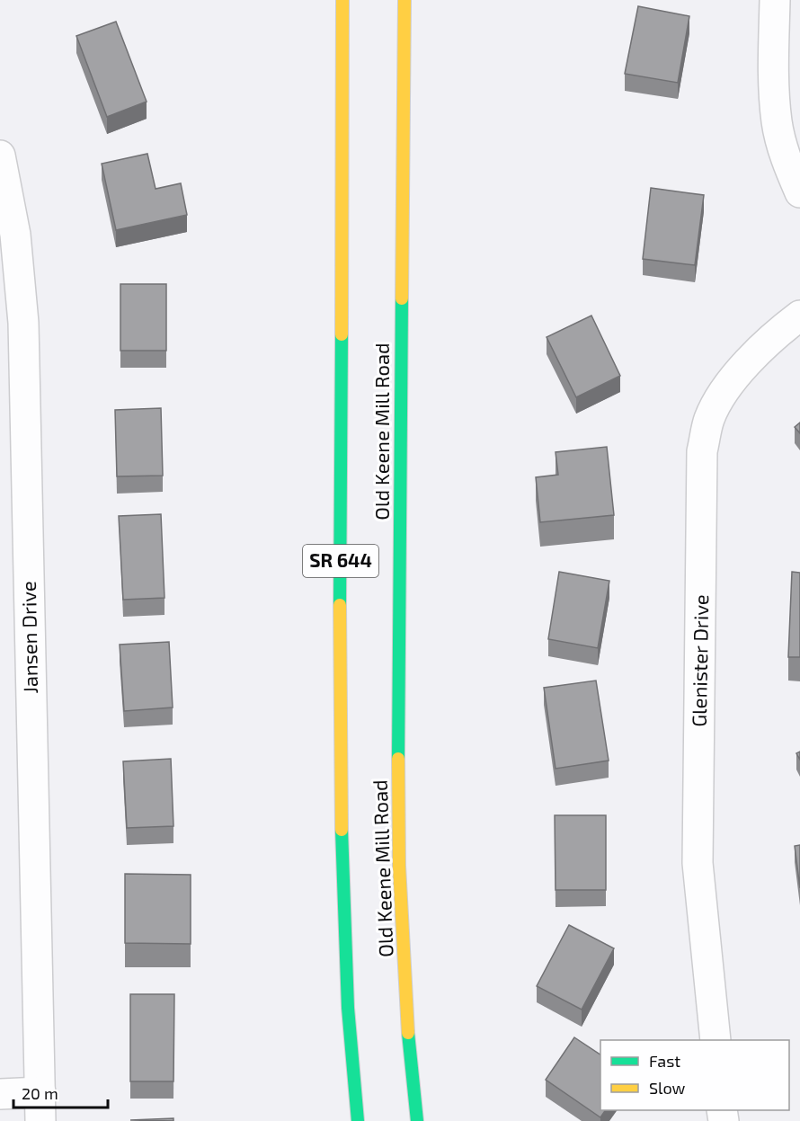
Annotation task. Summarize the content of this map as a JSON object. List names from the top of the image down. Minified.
{"streets":{"main road":["Old Keene Mill Road","SR 644"],"street":["Jansen Drive","Glenister Drive"]},"legend":["Fast","Slow"],"scale_bar":"20 m"}
